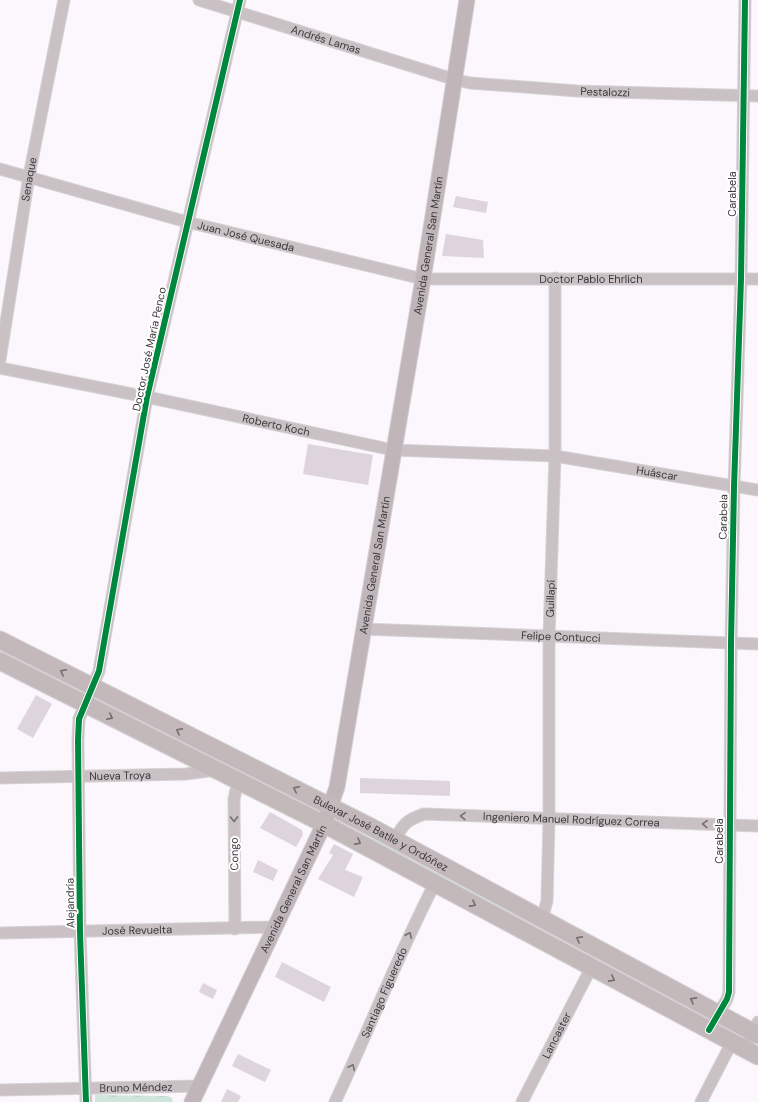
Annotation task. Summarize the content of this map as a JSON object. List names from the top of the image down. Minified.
{"streets":{"main road":["Avenida General San Martín","Bulevar José Batlle y Ordóñez"],"street":["Andrés Lamas","Pestalozzi","Senaque","Carabela","Juan José Quesada","Doctor Pablo Ehrlich","Doctor José María Penco","Roberto Koch","Huáscar","Guillapí","Felipe Contucci","Nueva Troya","Ingeniero Manuel Rodríguez Correa","Congo","Alejandría","José Revuelta","Santiago Figueredo","Lancaster","Bruno Méndez"]},"crossings":[["Andrés Lamas","Pestalozzi"],["Andrés Lamas","Avenida General San Martín"],["Andrés Lamas","Doctor José María Penco"],["Pestalozzi","Carabela"],["Pestalozzi","Avenida General San Martín"],["Senaque","Juan José Quesada"],["Carabela","Doctor Pablo Ehrlich"],["Carabela","Huáscar"],["Carabela","Felipe Contucci"],["Carabela","Ingeniero Manuel Rodríguez Correa"],["Carabela","Bulevar José Batlle y Ordóñez"],["Juan José Quesada","Avenida General San Martín"],["Juan José Quesada","Doctor Pablo Ehrlich"],["Juan José Quesada","Doctor José María Penco"],["Avenida General San Martín","Doctor Pablo Ehrlich"],["Avenida General San Martín","Roberto Koch"],["Avenida General San Martín","Felipe Contucci"],["Avenida General San Martín","Bulevar José Batlle y Ordóñez"],["Avenida General San Martín","José Revuelta"],["Avenida General San Martín","Bruno Méndez"],["Doctor Pablo Ehrlich","Guillapí"],["Doctor José María Penco","Roberto Koch"],["Doctor José María Penco","Bulevar José Batlle y Ordóñez"],["Doctor José María Penco","Alejandría"],["Roberto Koch","Huáscar"],["Roberto Koch","Guillapí"],["Huáscar","Guillapí"],["Guillapí","Felipe Contucci"],["Guillapí","Ingeniero Manuel Rodríguez Correa"],["Guillapí","Bulevar José Batlle y Ordóñez"],["Nueva Troya","Bulevar José Batlle y Ordóñez"],["Nueva Troya","Alejandría"],["Ingeniero Manuel Rodríguez Correa","Bulevar José Batlle y Ordóñez"],["Bulevar José Batlle y Ordóñez","Congo"],["Bulevar José Batlle y Ordóñez","Alejandría"],["Bulevar José Batlle y Ordóñez","Santiago Figueredo"],["Bulevar José Batlle y Ordóñez","Lancaster"],["Congo","José Revuelta"],["Alejandría","José Revuelta"],["Alejandría","Bruno Méndez"]],"one_way":["Ingeniero Manuel Rodríguez Correa","Congo","Santiago Figueredo"]}
